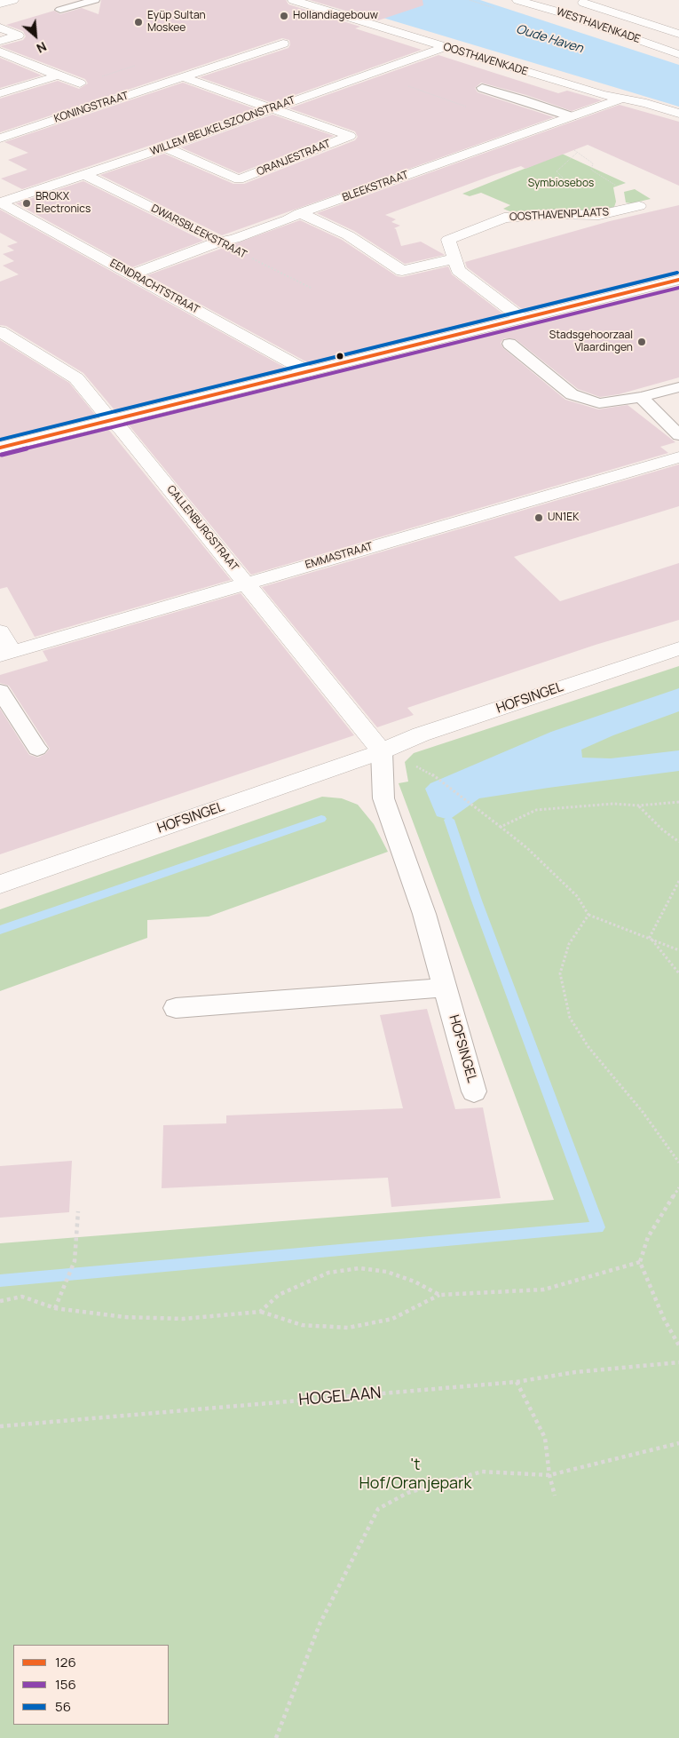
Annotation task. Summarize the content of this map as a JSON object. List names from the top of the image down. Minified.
{"streets":{"street":["WESTHAVENKADE","OOSTHAVENKADE","KONINGSTRAAT","WILLEM BEUKELSZOONSTRAAT","ORANJESTRAAT","BLEEKSTRAAT","OOSTHAVENPLAATS","DWARSBLEEKSTRAAT","EENDRACHTSTRAAT","CALLENBURGSTRAAT","EMMASTRAAT","HOFSINGEL"],"path":["HOGELAAN"]},"crossings":[["OOSTHAVENKADE","WILLEM BEUKELSZOONSTRAAT"],["OOSTHAVENKADE","BLEEKSTRAAT"],["WILLEM BEUKELSZOONSTRAAT","ORANJESTRAAT"],["WILLEM BEUKELSZOONSTRAAT","DWARSBLEEKSTRAAT"],["WILLEM BEUKELSZOONSTRAAT","EENDRACHTSTRAAT"],["BLEEKSTRAAT","DWARSBLEEKSTRAAT"],["BLEEKSTRAAT","EENDRACHTSTRAAT"],["CALLENBURGSTRAAT","EMMASTRAAT"],["CALLENBURGSTRAAT","HOFSINGEL"]],"water":["Oude Haven"],"parks":["Symbiosebos","'t Hof/Oranjepark"],"places":["Hollandiagebouw","Eyüp Sultan Moskee","BROKX Electronics","Stadsgehoorzaal Vlaardingen","UN1EK"],"lines":["transit line 56","transit line 126","transit line 156"],"legend":["126","156","56"],"north":"bottom right"}
